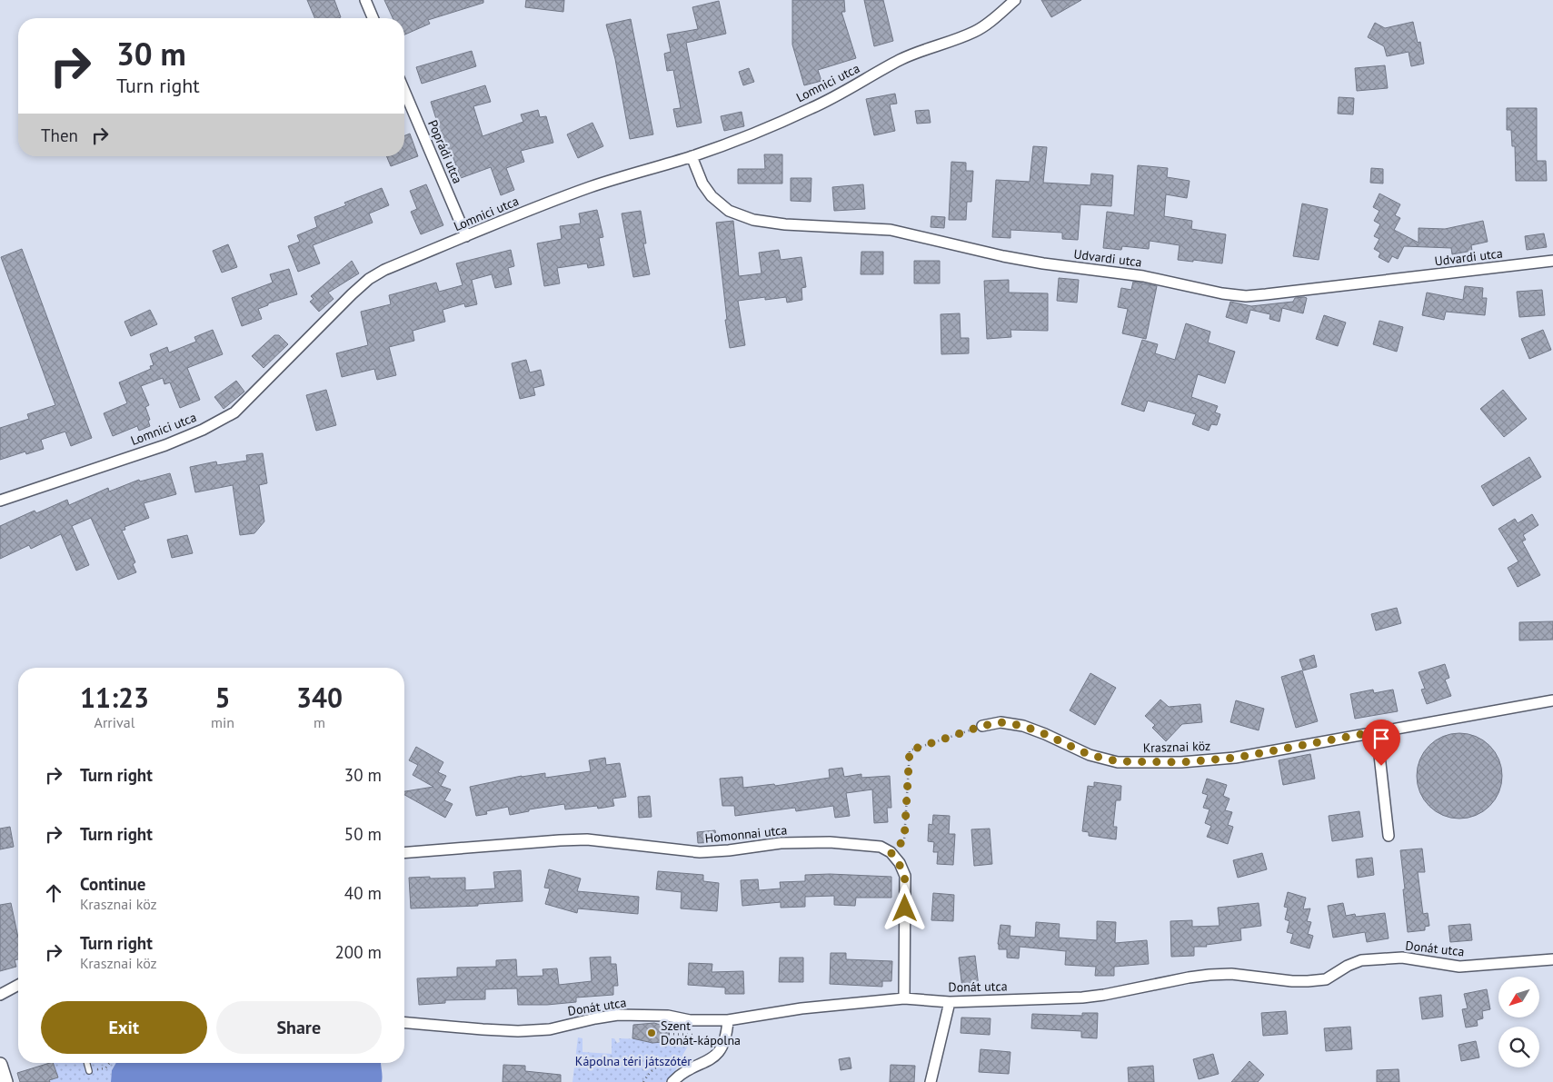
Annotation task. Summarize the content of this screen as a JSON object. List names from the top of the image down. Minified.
{"streets":{"street":["Lomnici utca","Poprádi utca","Udvardi utca","Krasznai köz","Homonnai utca","Donát utca"]},"crossings":[["Lomnici utca","Poprádi utca"],["Lomnici utca","Udvardi utca"]],"parks":["Kápolna téri játszótér"],"places":["Szent Donát-kápolna"],"north":"bottom left","page":{"turn":["30 m","Turn right"],"then":"Then","eta":["11:23","Arrival","5","min","340","m"],"list":[{"name":"Turn right","value":"30 m"},{"name":"Turn right","value":"50 m"},{"name":"Continue","note":"Krasznai köz","value":"40 m"},{"name":"Turn right","note":"Krasznai köz","value":"200 m"}],"buttons":["Exit","Share"]}}
